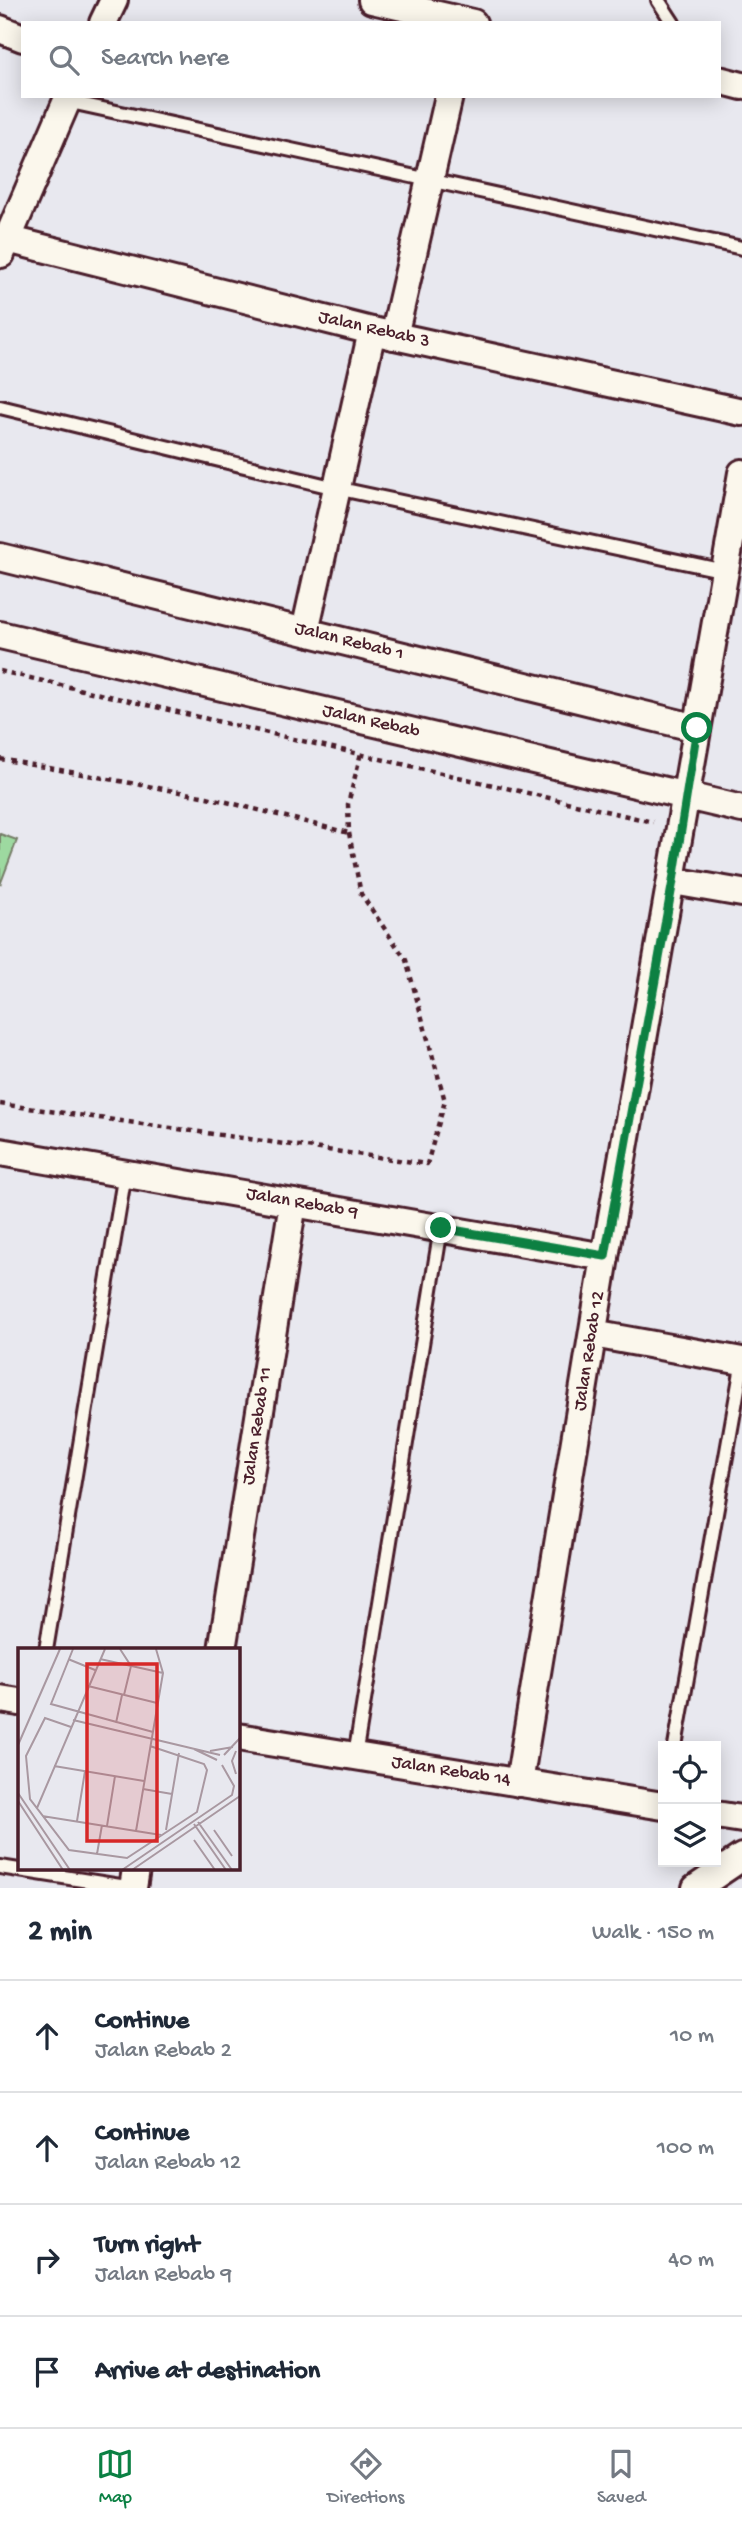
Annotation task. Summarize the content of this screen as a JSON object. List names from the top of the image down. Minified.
{"streets":{"street":["Jalan Rebab 3","Jalan Rebab 1","Jalan Rebab","Jalan Rebab 9","Jalan Rebab 12","Jalan Rebab 11","Jalan Rebab 14"]},"crossings":[["Jalan Rebab 1","Jalan Rebab 12"],["Jalan Rebab","Jalan Rebab 12"],["Jalan Rebab 9","Jalan Rebab 12"],["Jalan Rebab 9","Jalan Rebab 11"],["Jalan Rebab 12","Jalan Rebab 14"]],"page":{"search":"Search here","heading":["2 min","Walk · 150 m"],"list":[["Continue","Jalan Rebab 2","10 m"],["Continue","Jalan Rebab 12","100 m"],["Turn right","Jalan Rebab 9","40 m"],"Arrive at destination"],"nav":["Map","Directions","Saved"]}}
